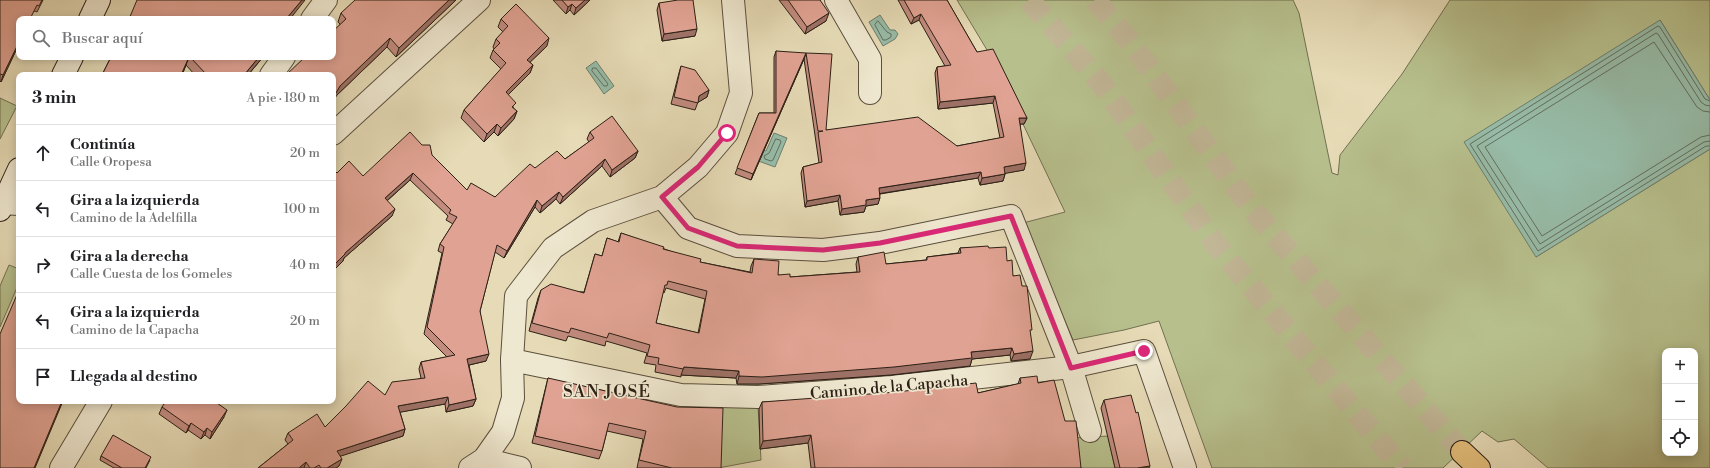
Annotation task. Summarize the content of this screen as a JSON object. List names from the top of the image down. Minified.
{"streets":{"street":["Camino de la Capacha"]},"districts":["SAN JOSÉ"],"page":{"search":"Buscar aquí","heading":["3 min","A pie · 180 m"],"list":[["Continúa","Calle Oropesa","20 m"],["Gira a la izquierda","Camino de la Adelfilla","100 m"],["Gira a la derecha","Calle Cuesta de los Gomeles","40 m"],["Gira a la izquierda","Camino de la Capacha","20 m"],"Llegada al destino"],"map_buttons":["+","−"]}}
